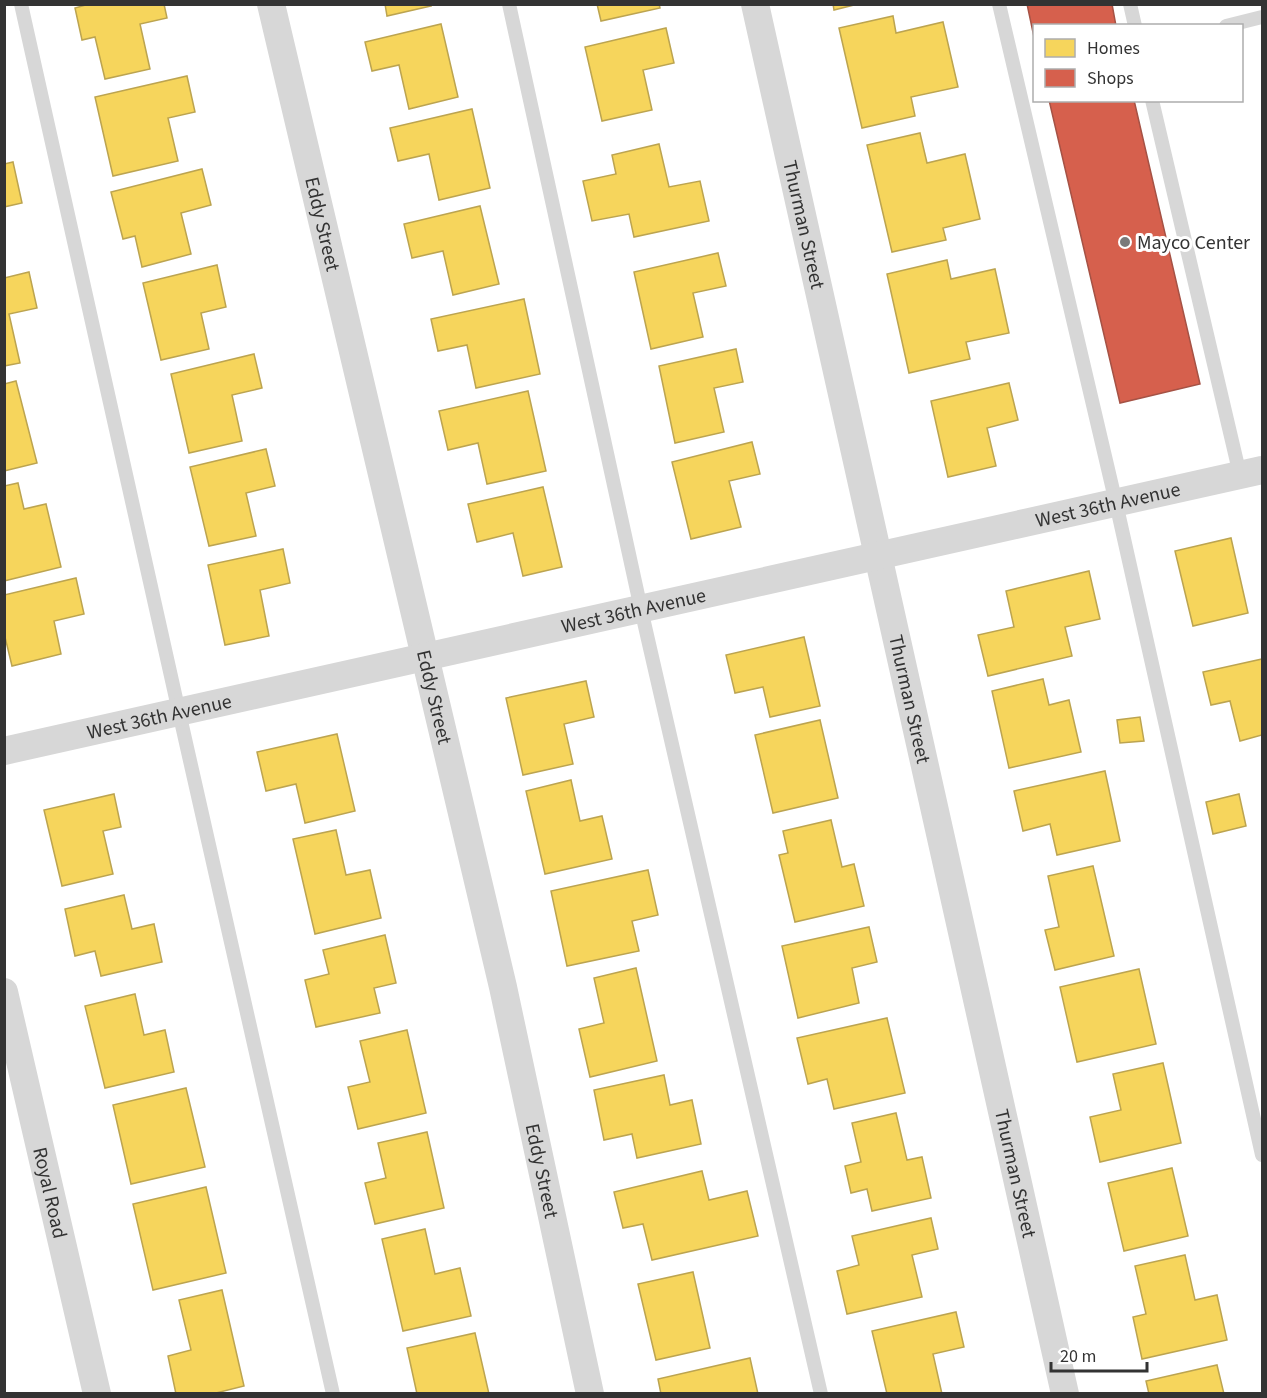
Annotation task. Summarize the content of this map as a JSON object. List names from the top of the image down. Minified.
{"streets":{"street":["Eddy Street","Thurman Street","West 36th Avenue","Royal Road"]},"crossings":[["Eddy Street","West 36th Avenue"],["Thurman Street","West 36th Avenue"]],"places":["Mayco Center"],"legend":["Homes","Shops"],"scale_bar":"20 m"}
